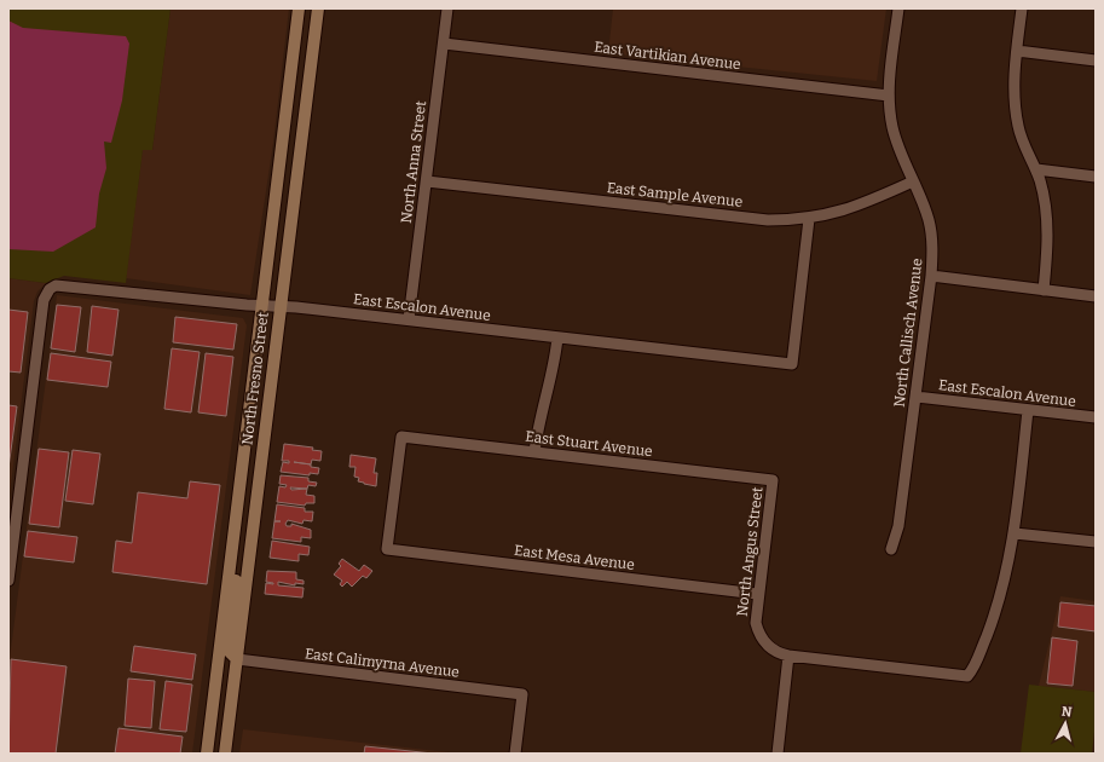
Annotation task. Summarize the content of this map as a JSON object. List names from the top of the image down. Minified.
{"streets":{"main road":["North Fresno Street"],"street":["East Vartikian Avenue","North Anna Street","East Sample Avenue","East Escalon Avenue","North Callisch Avenue","East Stuart Avenue","North Angus Street","East Mesa Avenue","East Calimyrna Avenue"]},"crossings":[["East Vartikian Avenue","North Anna Street"],["East Vartikian Avenue","North Callisch Avenue"],["North Anna Street","East Sample Avenue"],["North Anna Street","East Escalon Avenue"],["East Sample Avenue","East Escalon Avenue"],["East Sample Avenue","North Callisch Avenue"],["East Escalon Avenue","North Callisch Avenue"],["East Escalon Avenue","North Fresno Street"],["North Fresno Street","East Calimyrna Avenue"],["East Stuart Avenue","North Angus Street"],["East Stuart Avenue","East Mesa Avenue"],["North Angus Street","East Mesa Avenue"]],"north":"top"}
